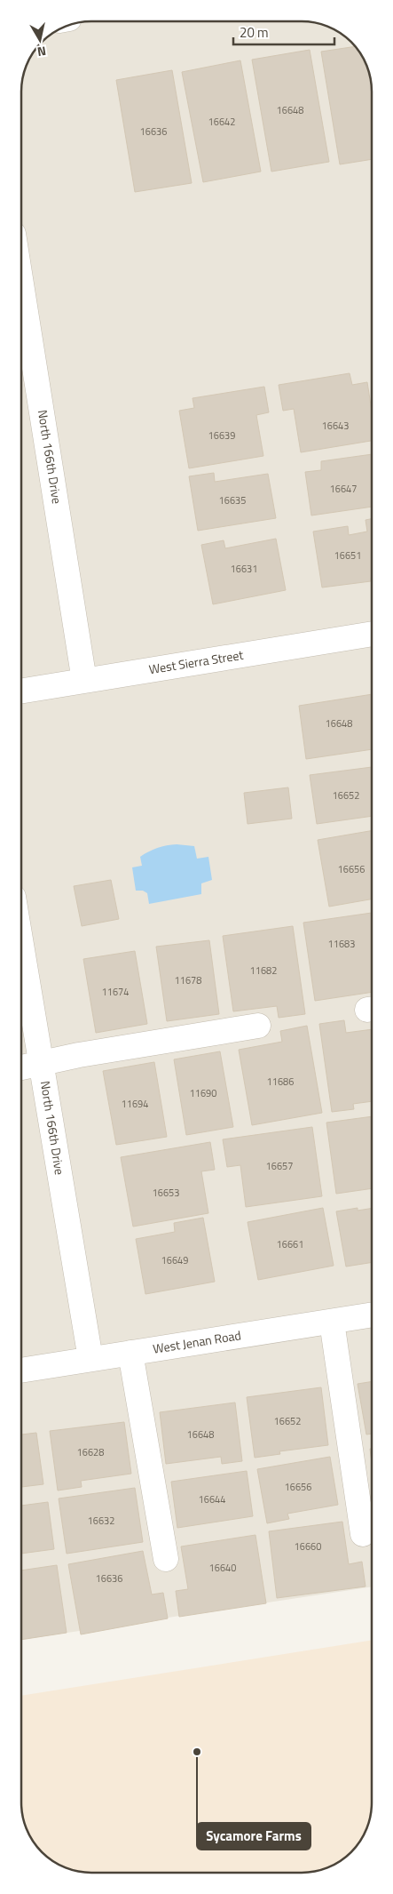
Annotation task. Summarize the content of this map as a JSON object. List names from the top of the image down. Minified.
{"streets":{"street":["North 166th Drive","West Sierra Street","West Jenan Road"]},"crossings":[["North 166th Drive","West Sierra Street"],["North 166th Drive","West Jenan Road"]],"places":["Sycamore Farms"],"house_numbers":["16648","16642","16636","16643","16639","16647","16635","16651","16631","16648","16652","16656","11683","11682","11678","11674","11686","11690","11694","16657","16653","16661","16649","16652","16648","16628","16656","16644","16632","16660","16640","16636"],"scale_bar":"20 m","north":"bottom"}
